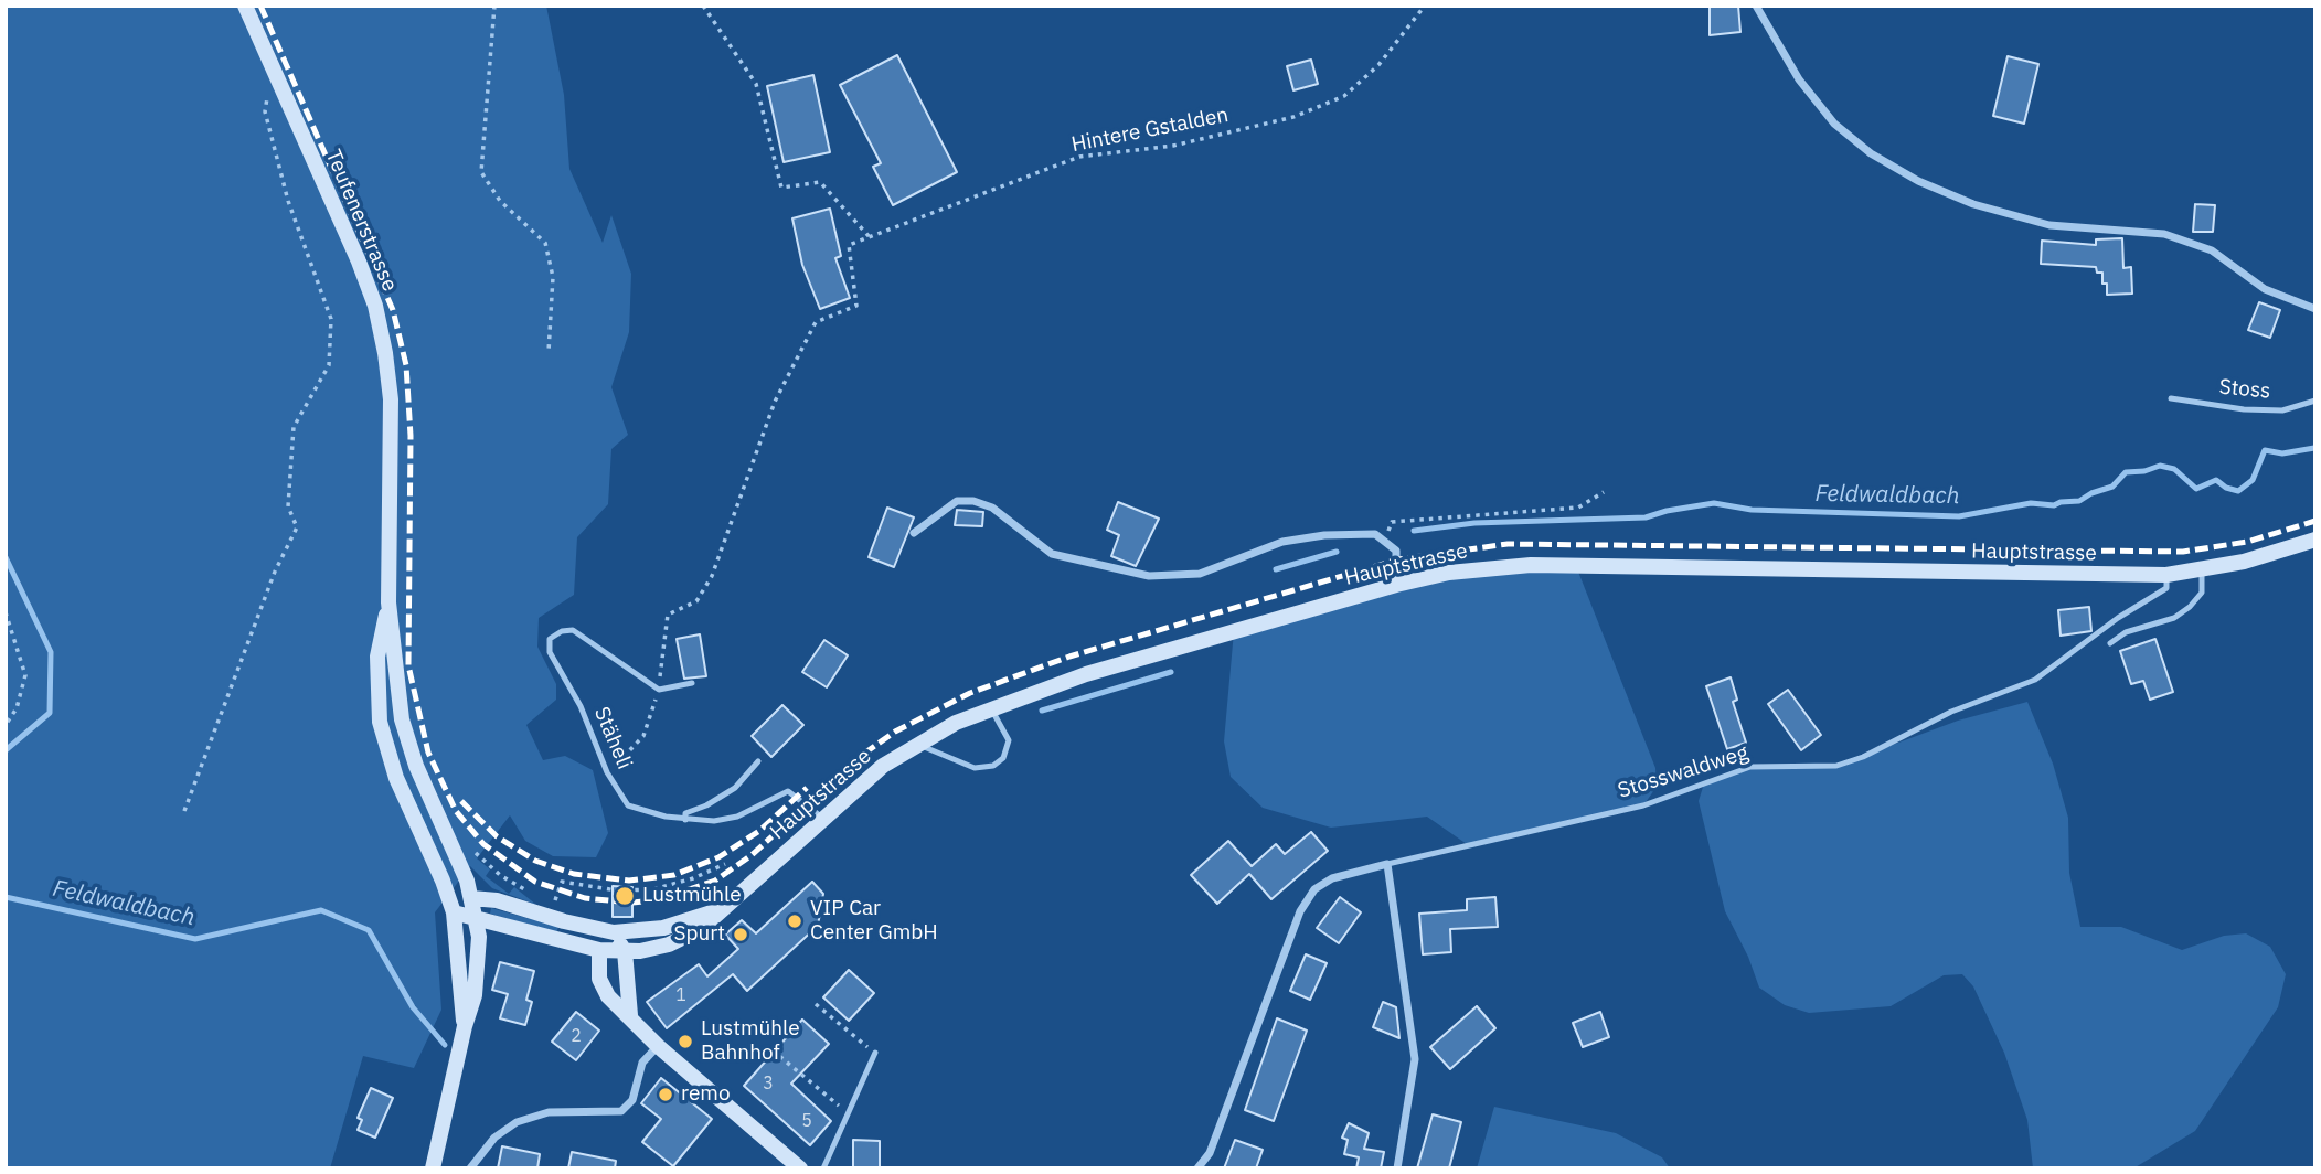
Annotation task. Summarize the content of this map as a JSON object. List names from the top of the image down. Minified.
{"streets":{"street":["Teufenerstrasse","Hauptstrasse","Stosswaldweg"],"lane":["Stoss","Stäheli"],"path":["Hintere Gstalden"]},"crossings":[["Hintere Gstalden","Stäheli"],["Hauptstrasse","Stäheli"],["Hauptstrasse","Stosswaldweg"]],"water":["Feldwaldbach"],"places":["Lustmühle","VIP Car Center GmbH","Spurt","Lustmühle Bahnhof","remo"],"house_numbers":["1","2","3","5"]}
